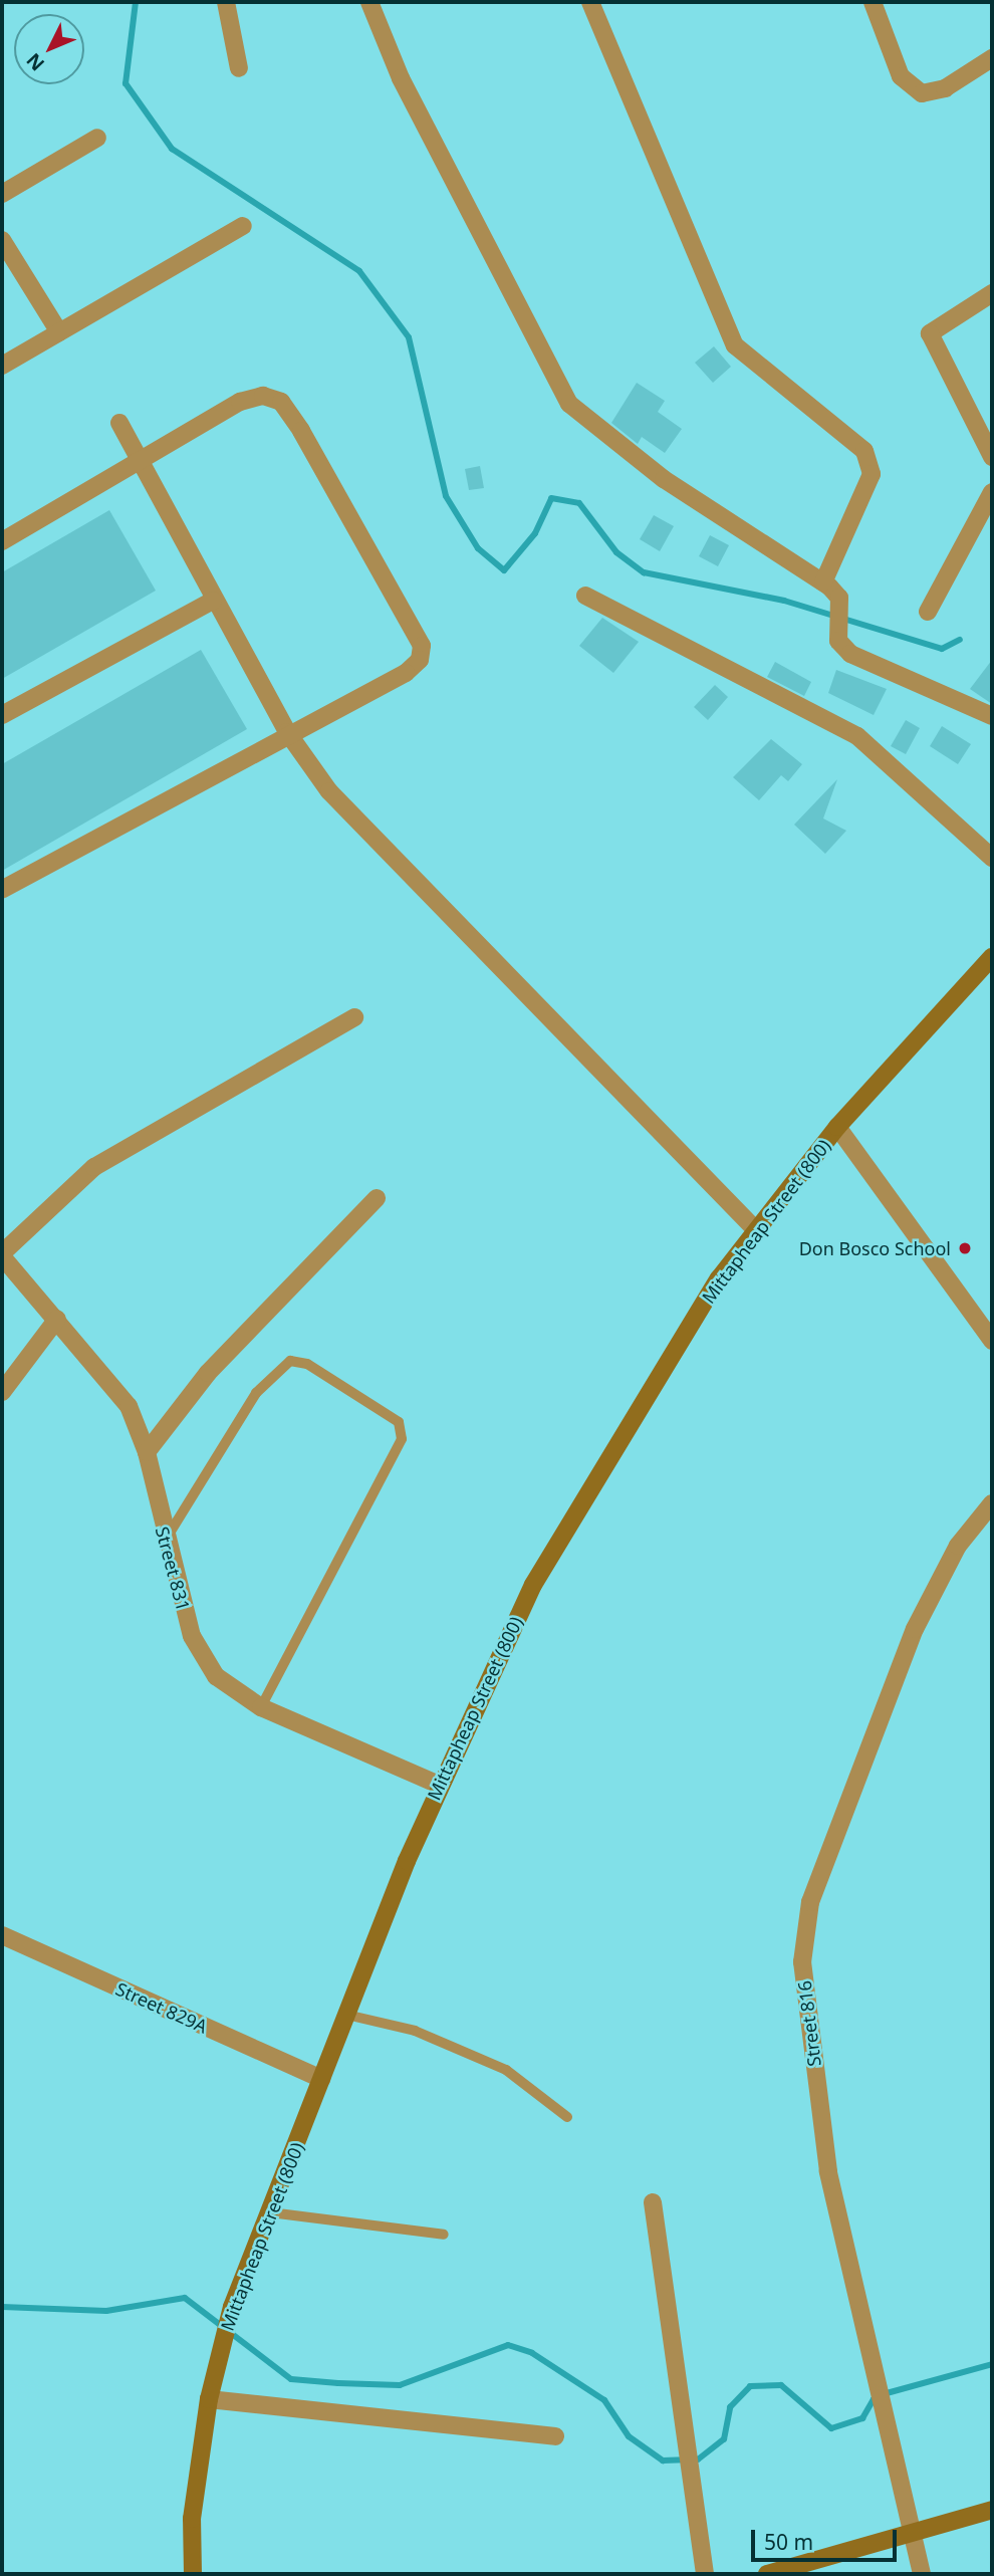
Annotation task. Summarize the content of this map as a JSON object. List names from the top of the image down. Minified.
{"streets":{"main road":["Mittapheap Street (800)"],"street":["Street 831","Street 829A","Street 816"]},"crossings":[["Mittapheap Street (800)","Street 831"],["Mittapheap Street (800)","Street 829A"]],"places":["Don Bosco School"],"scale_bar":"50 m","north":"bottom left"}
